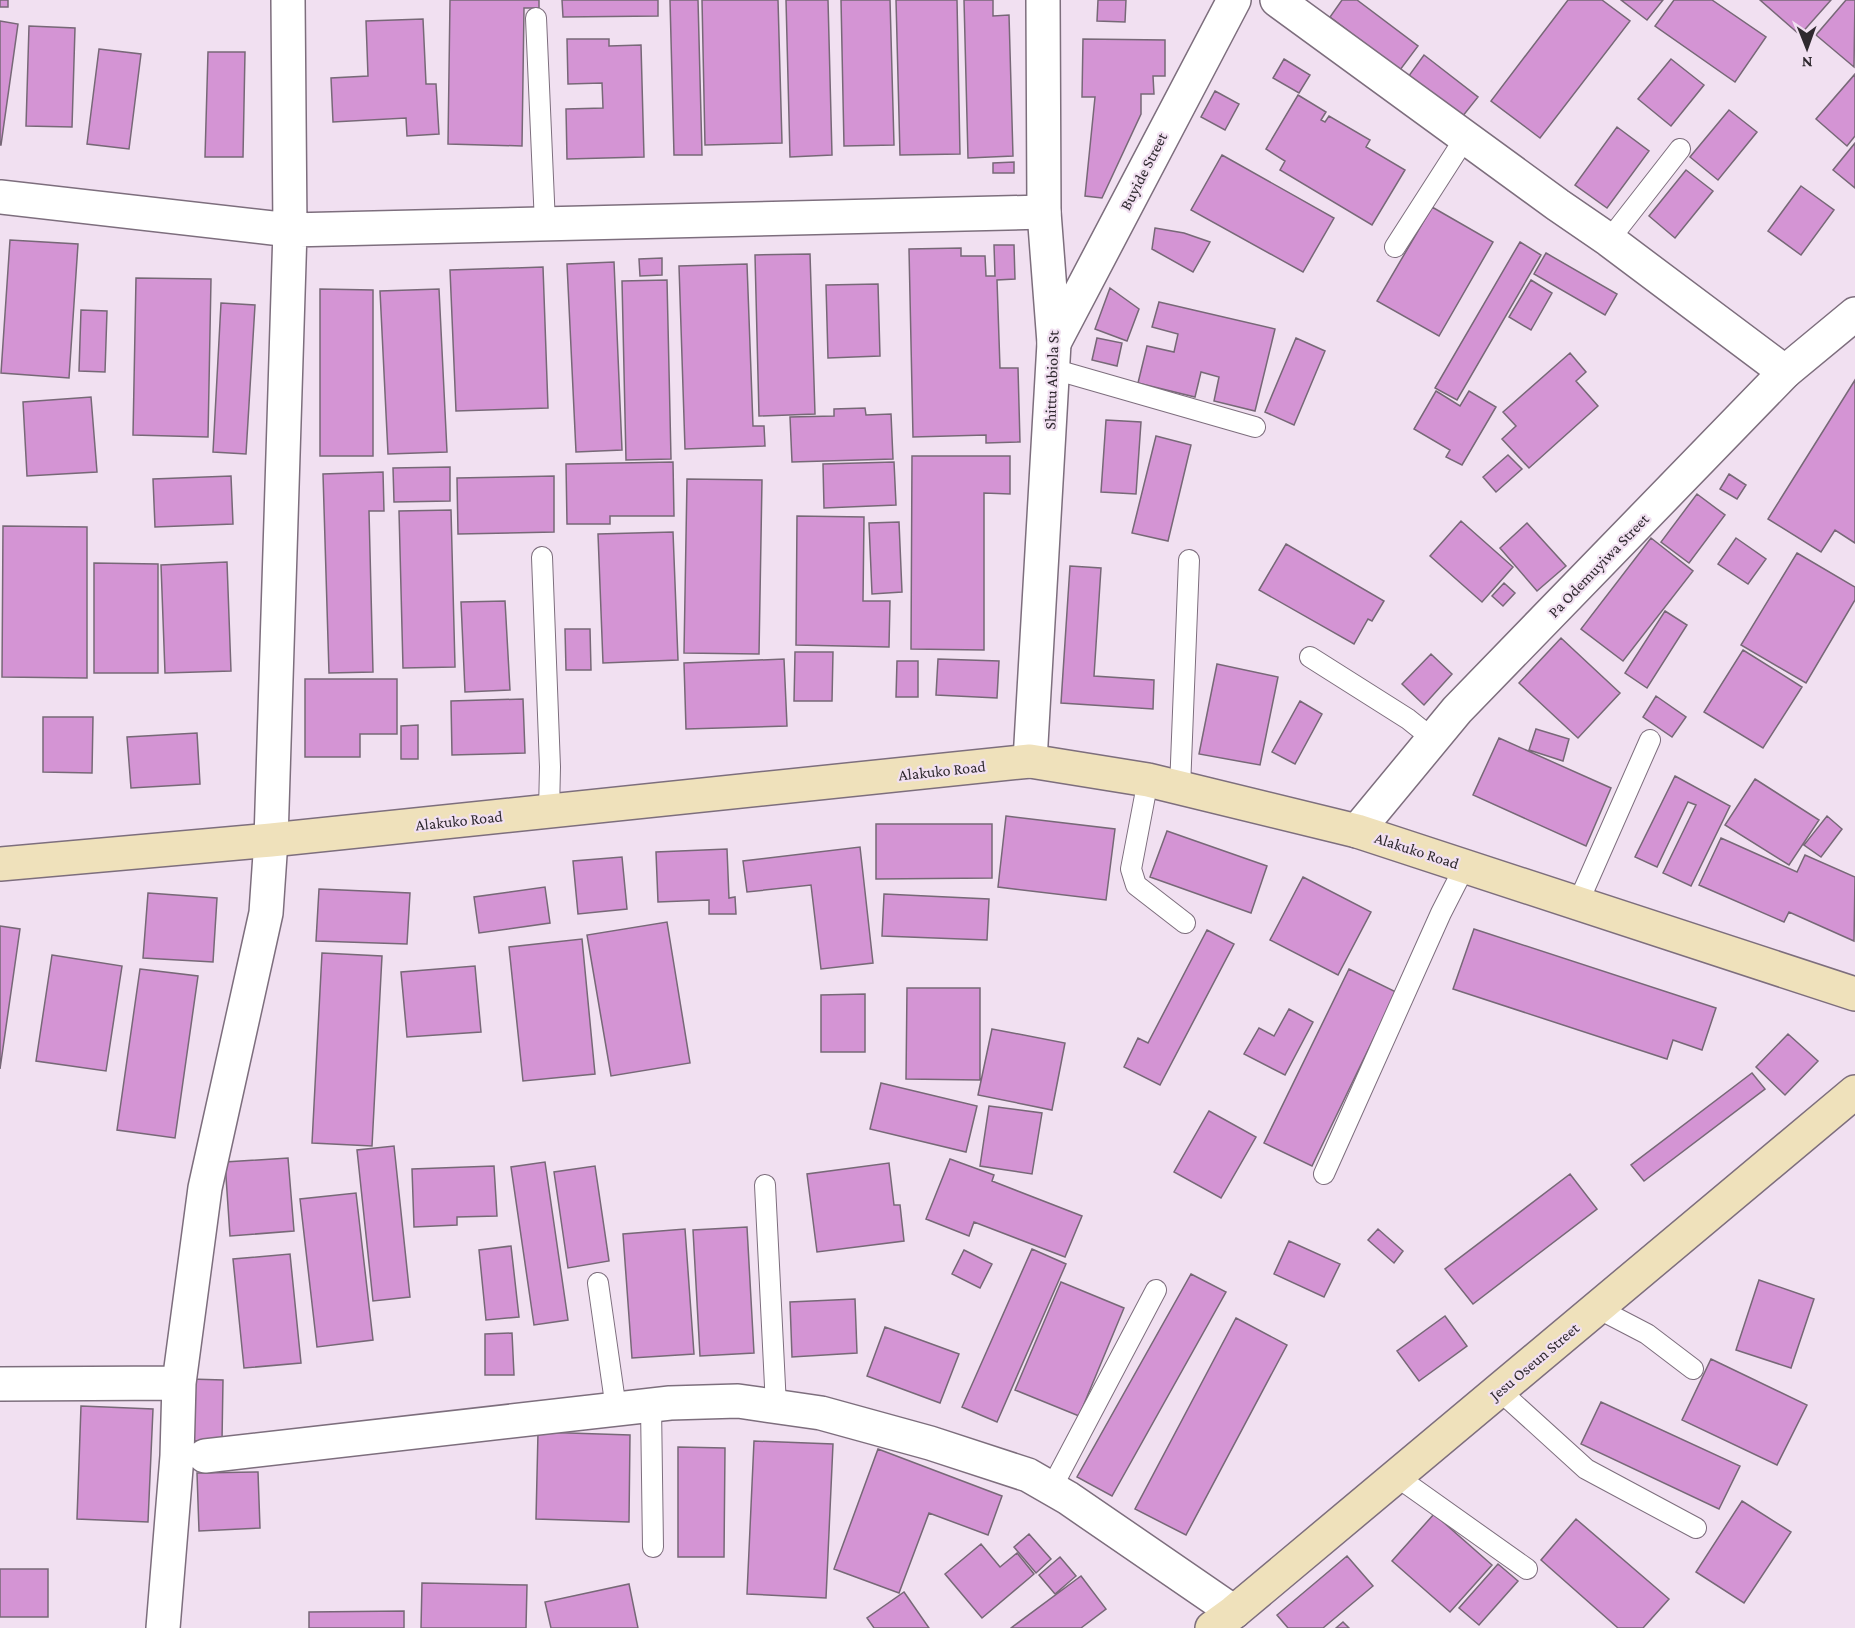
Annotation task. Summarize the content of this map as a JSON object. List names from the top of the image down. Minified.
{"streets":{"main road":["Alakuko Road","Jesu Oseun Street"],"street":["Buyide Street","Shittu Abiola St","Pa Odemuyiwa Street"]},"crossings":[["Buyide Street","Shittu Abiola St"],["Shittu Abiola St","Alakuko Road"],["Pa Odemuyiwa Street","Alakuko Road"]],"north":"bottom"}
